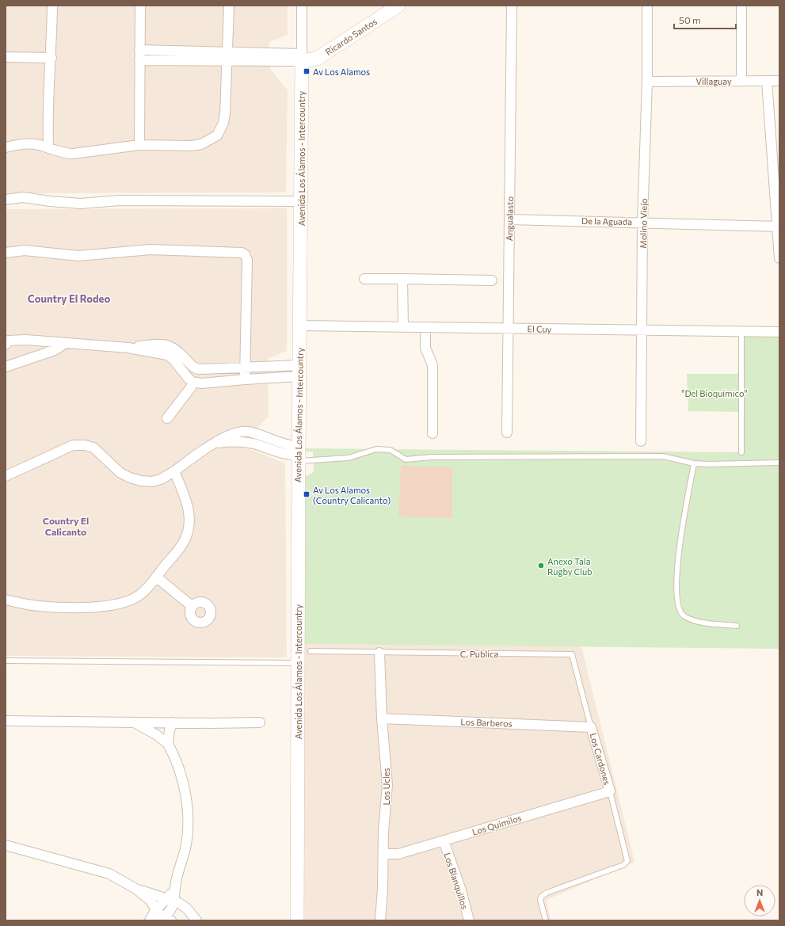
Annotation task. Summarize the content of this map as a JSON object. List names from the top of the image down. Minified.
{"streets":{"main road":["Ricardo Santos","Avenida Los Álamos - Intercountry"],"street":["Villaguay","Angualasto","De la Aguada","Molino Viejo","El Cuy","Los Barberos","Los Cardones","Los Ucles","Los Quimilos","Los Blanquillos"],"lane":["C. Publica"]},"crossings":[["Ricardo Santos","Avenida Los Álamos - Intercountry"],["Villaguay","Molino Viejo"],["Avenida Los Álamos - Intercountry","El Cuy"],["Angualasto","De la Aguada"],["Angualasto","El Cuy"],["De la Aguada","Molino Viejo"],["Molino Viejo","El Cuy"],["C. Publica","Los Barberos"],["C. Publica","Los Cardones"],["C. Publica","Los Ucles"],["Los Barberos","Los Cardones"],["Los Barberos","Los Ucles"],["Los Cardones","Los Quimilos"],["Los Ucles","Los Quimilos"],["Los Quimilos","Los Blanquillos"]],"districts":["Country El Rodeo","Country El Calicanto"],"parks":["\"Del Bioquímico\""],"places":{"transit":["Av Los Alamos","Av Los Alamos (Country Calicanto)"],"other":["Anexo Tala Rugby Club"]},"scale_bar":"50 m","north":"top"}
